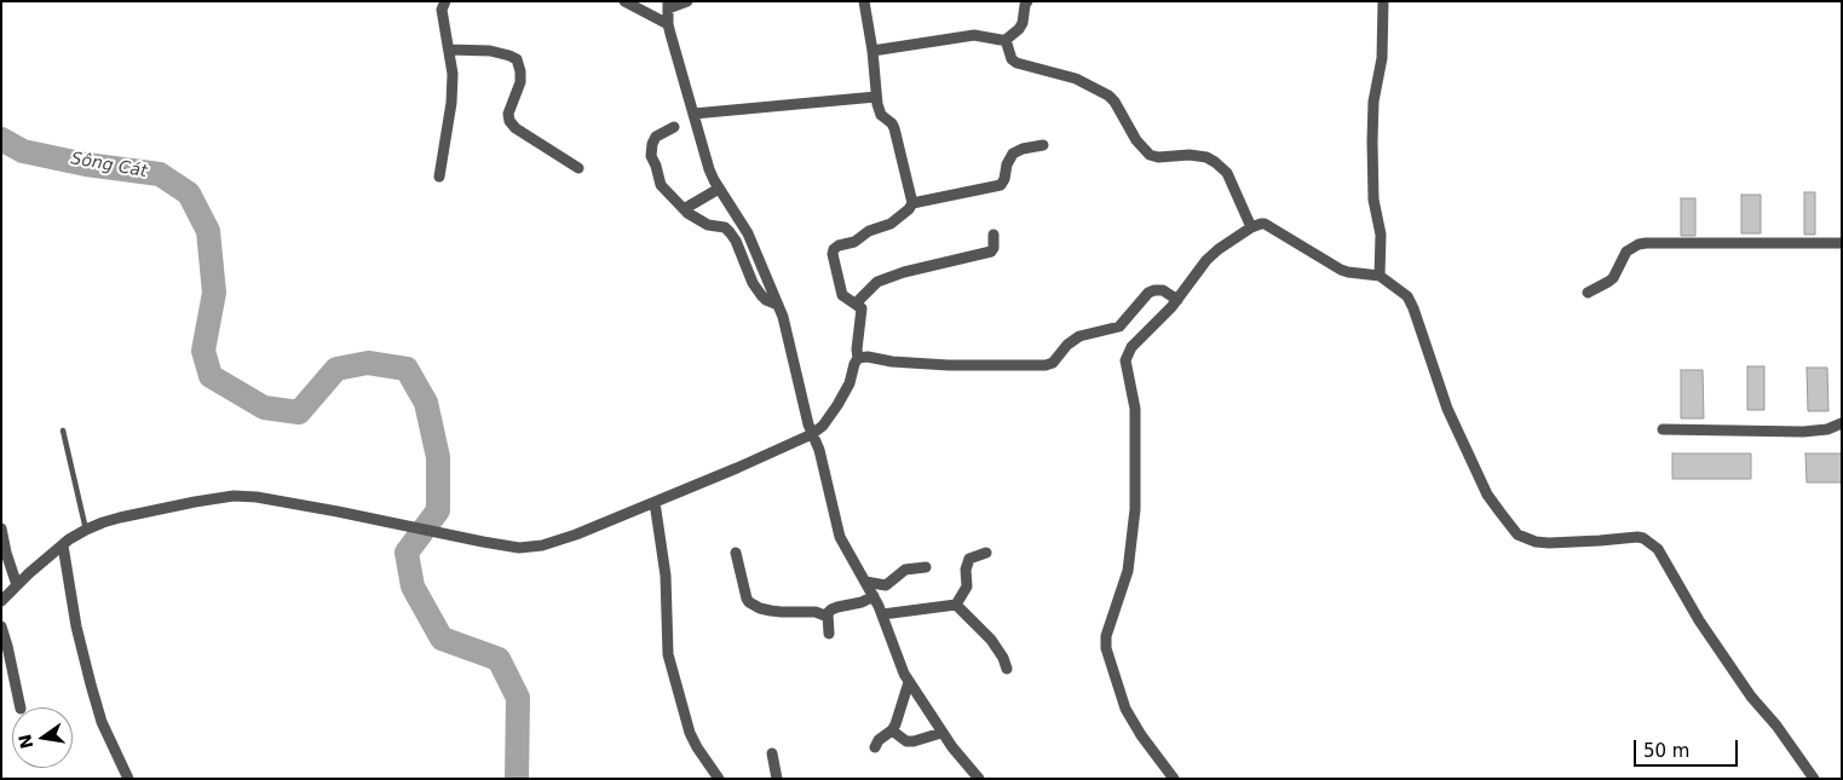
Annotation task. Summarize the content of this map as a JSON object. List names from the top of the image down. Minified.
{"water":["Sông Cát"],"scale_bar":"50 m","north":"left"}
